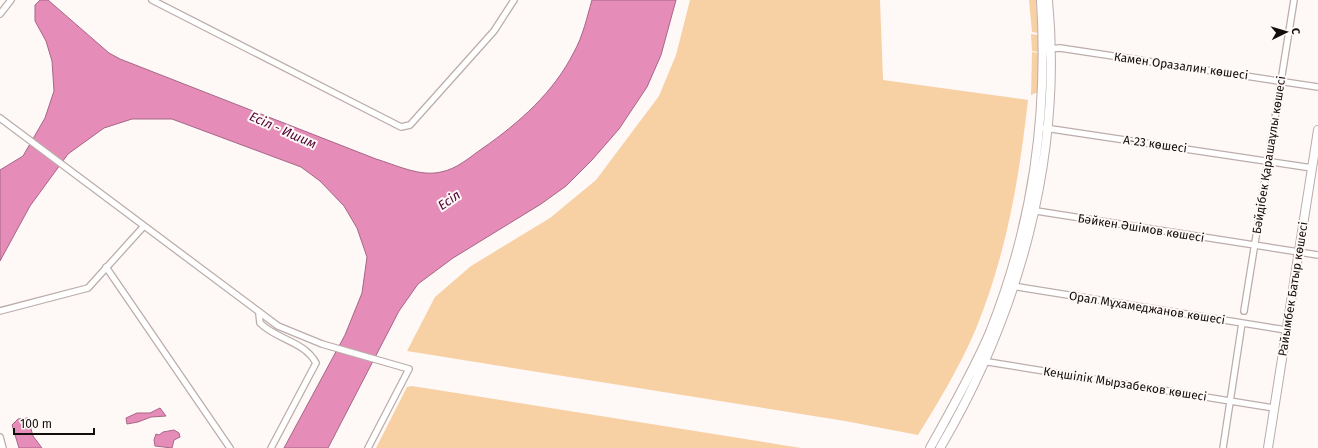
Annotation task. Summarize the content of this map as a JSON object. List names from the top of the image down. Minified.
{"streets":{"street":["Камен Оразалин көшесі","А-23 көшесі","Бәйдібек Қарашаұлы көшесі","Бәйкен Әшімов көшесі","Райымбек Батыр көшесі","Орал Мұхамеджанов көшесі","Кеңшілік Мырзабеков көшесі"]},"crossings":[["Камен Оразалин көшесі","Бәйдібек Қарашаұлы көшесі"],["А-23 көшесі","Бәйдібек Қарашаұлы көшесі"],["А-23 көшесі","Райымбек Батыр көшесі"],["Бәйдібек Қарашаұлы көшесі","Бәйкен Әшімов көшесі"],["Бәйкен Әшімов көшесі","Райымбек Батыр көшесі"],["Райымбек Батыр көшесі","Орал Мұхамеджанов көшесі"],["Райымбек Батыр көшесі","Кеңшілік Мырзабеков көшесі"]],"water":["Есіл - Ишим","Есіл"],"scale_bar":"100 m","north":"right"}
